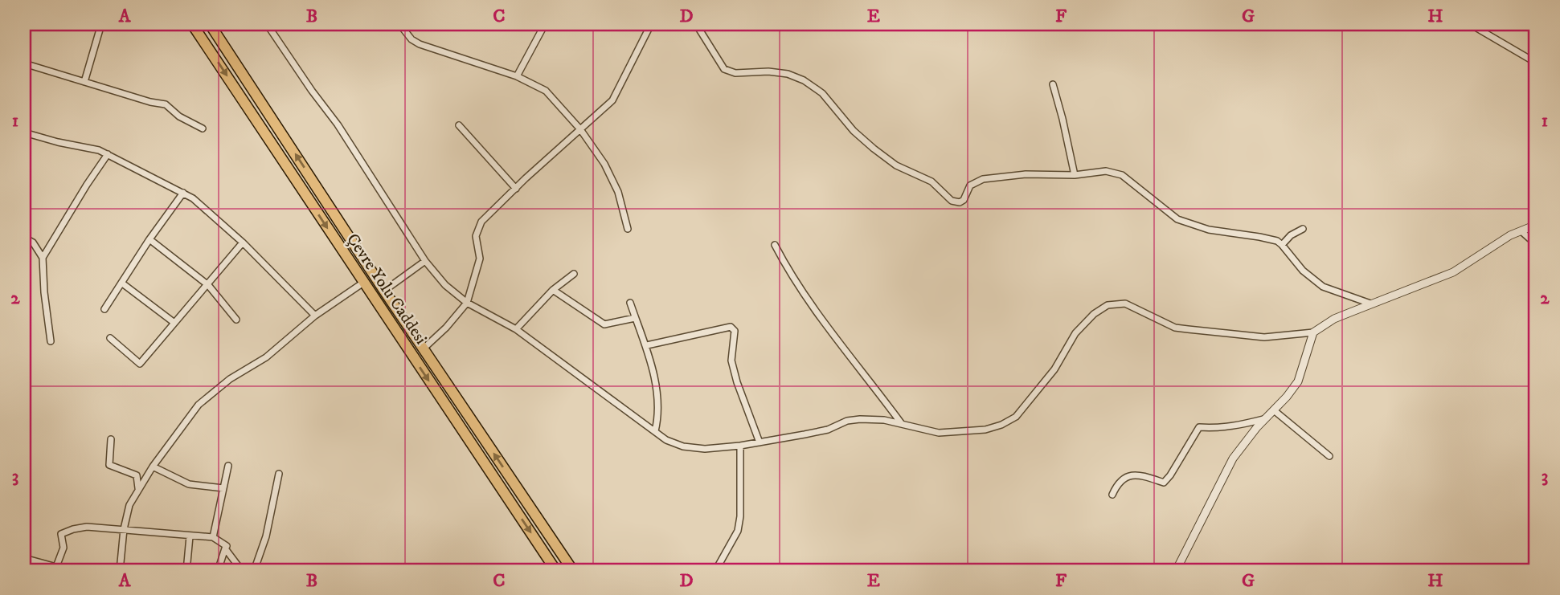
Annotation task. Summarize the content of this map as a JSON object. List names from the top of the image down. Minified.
{"streets":{"highway":["Çevre Yolu Caddesi"]},"grid":{"columns":["A","B","C","D","E","F","G","H"],"rows":["1","2","3"]}}
